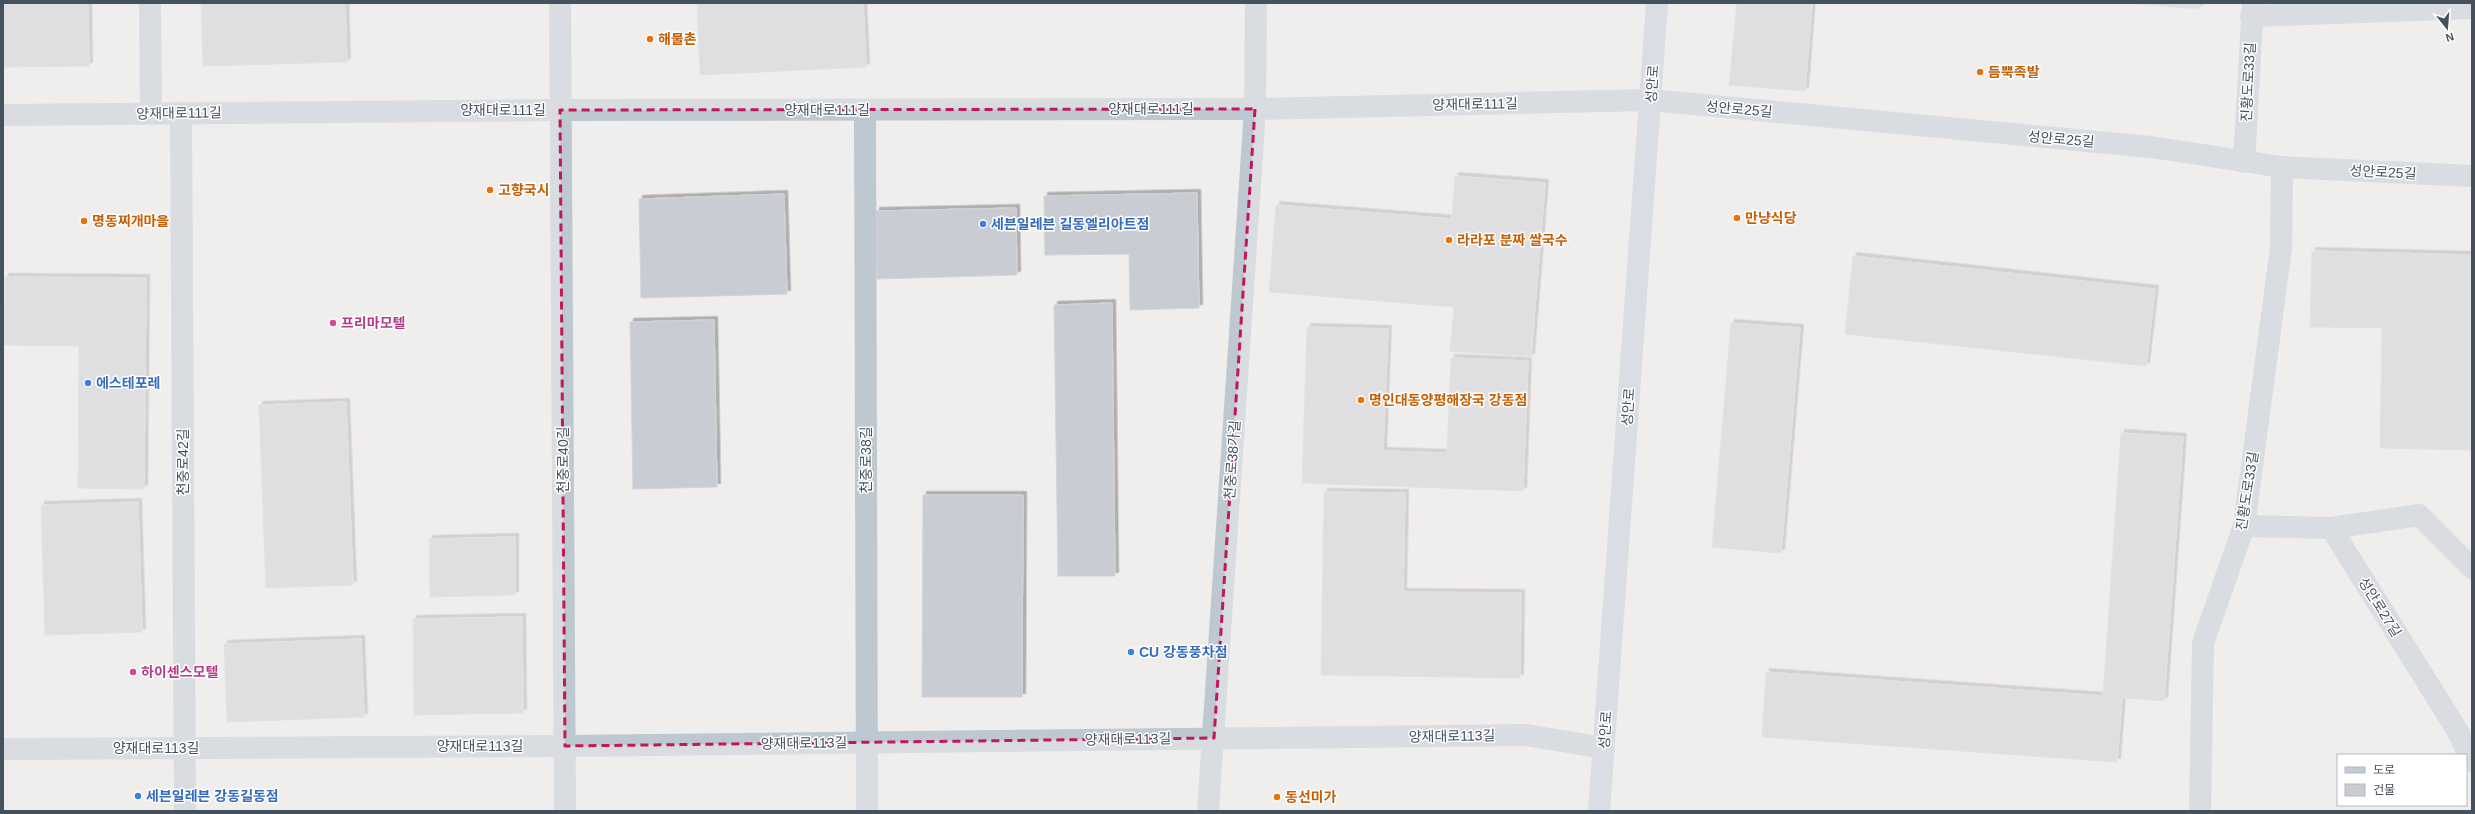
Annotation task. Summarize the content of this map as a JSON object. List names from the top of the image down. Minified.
{"streets":{"main road":["성안로"],"street":["진황도로33길","양재대로111길","성안로25길","천중로40길","천중로38길","천중로38가길","천중로42길","성안로27길","양재대로113길"]},"crossings":[["진황도로33길","성안로25길"],["성안로","양재대로111길"],["성안로","성안로25길"],["성안로","양재대로113길"],["양재대로111길","성안로25길"],["양재대로111길","천중로40길"],["양재대로111길","천중로38길"],["양재대로111길","천중로38가길"],["양재대로111길","천중로42길"],["천중로40길","양재대로113길"],["천중로38길","양재대로113길"],["천중로38가길","양재대로113길"],["천중로42길","양재대로113길"]],"places":["해물촌","듬뿍족발","고향국시","만냥식당","명동찌개마을","세븐일레븐 길동엘리아트점","라라포 분짜 쌀국수","프리마모텔","에스테포레","명인대동양평해장국 강동점","CU 강동풍차점","하이센스모텔","세븐일레븐 강동길동점","동선미가"],"legend":["도로","건물"],"north":"bottom"}
